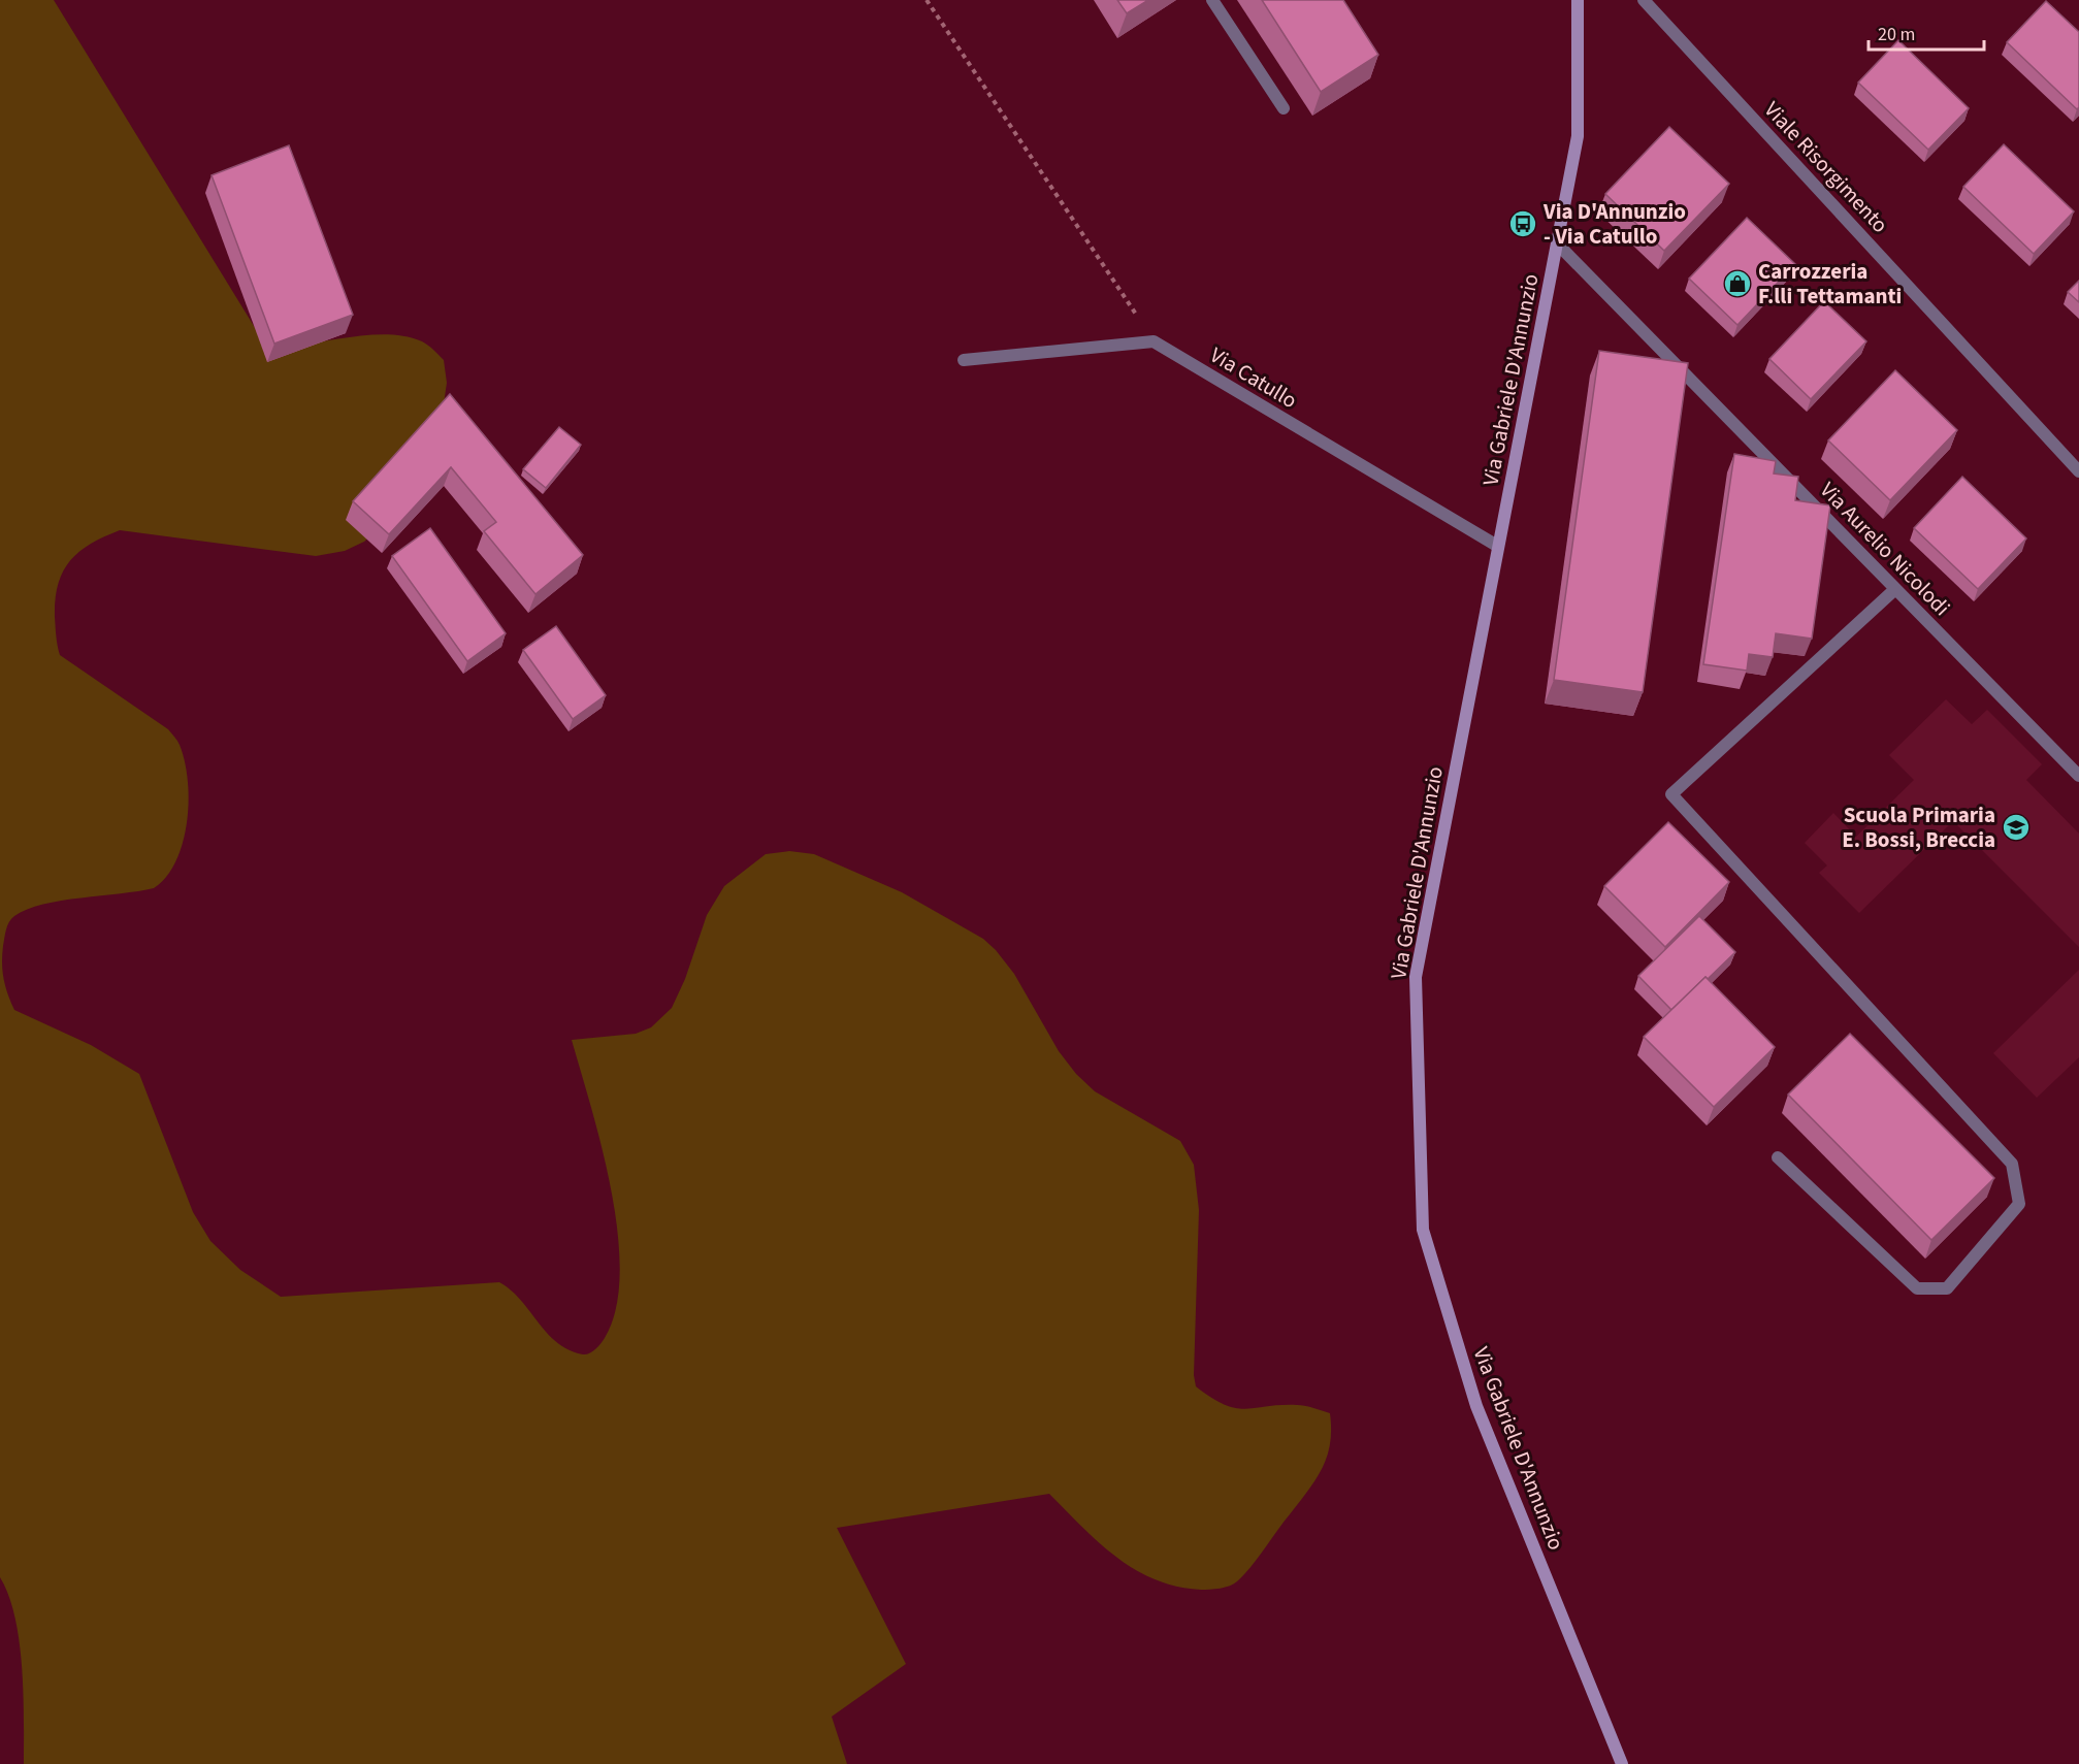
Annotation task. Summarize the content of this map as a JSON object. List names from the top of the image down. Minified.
{"streets":{"main road":["Via Gabriele D'Annunzio"],"street":["Viale Risorgimento","Via Catullo","Via Aurelio Nicolodi"]},"crossings":[["Via Catullo","Via Gabriele D'Annunzio"],["Via Gabriele D'Annunzio","Via Aurelio Nicolodi"]],"places":{"bus stop":["Via D'Annunzio - Via Catullo"],"shop":["Carrozzeria F.lli Tettamanti"],"school or university":["Scuola Primaria E. Bossi, Breccia"]},"scale_bar":"20 m"}
